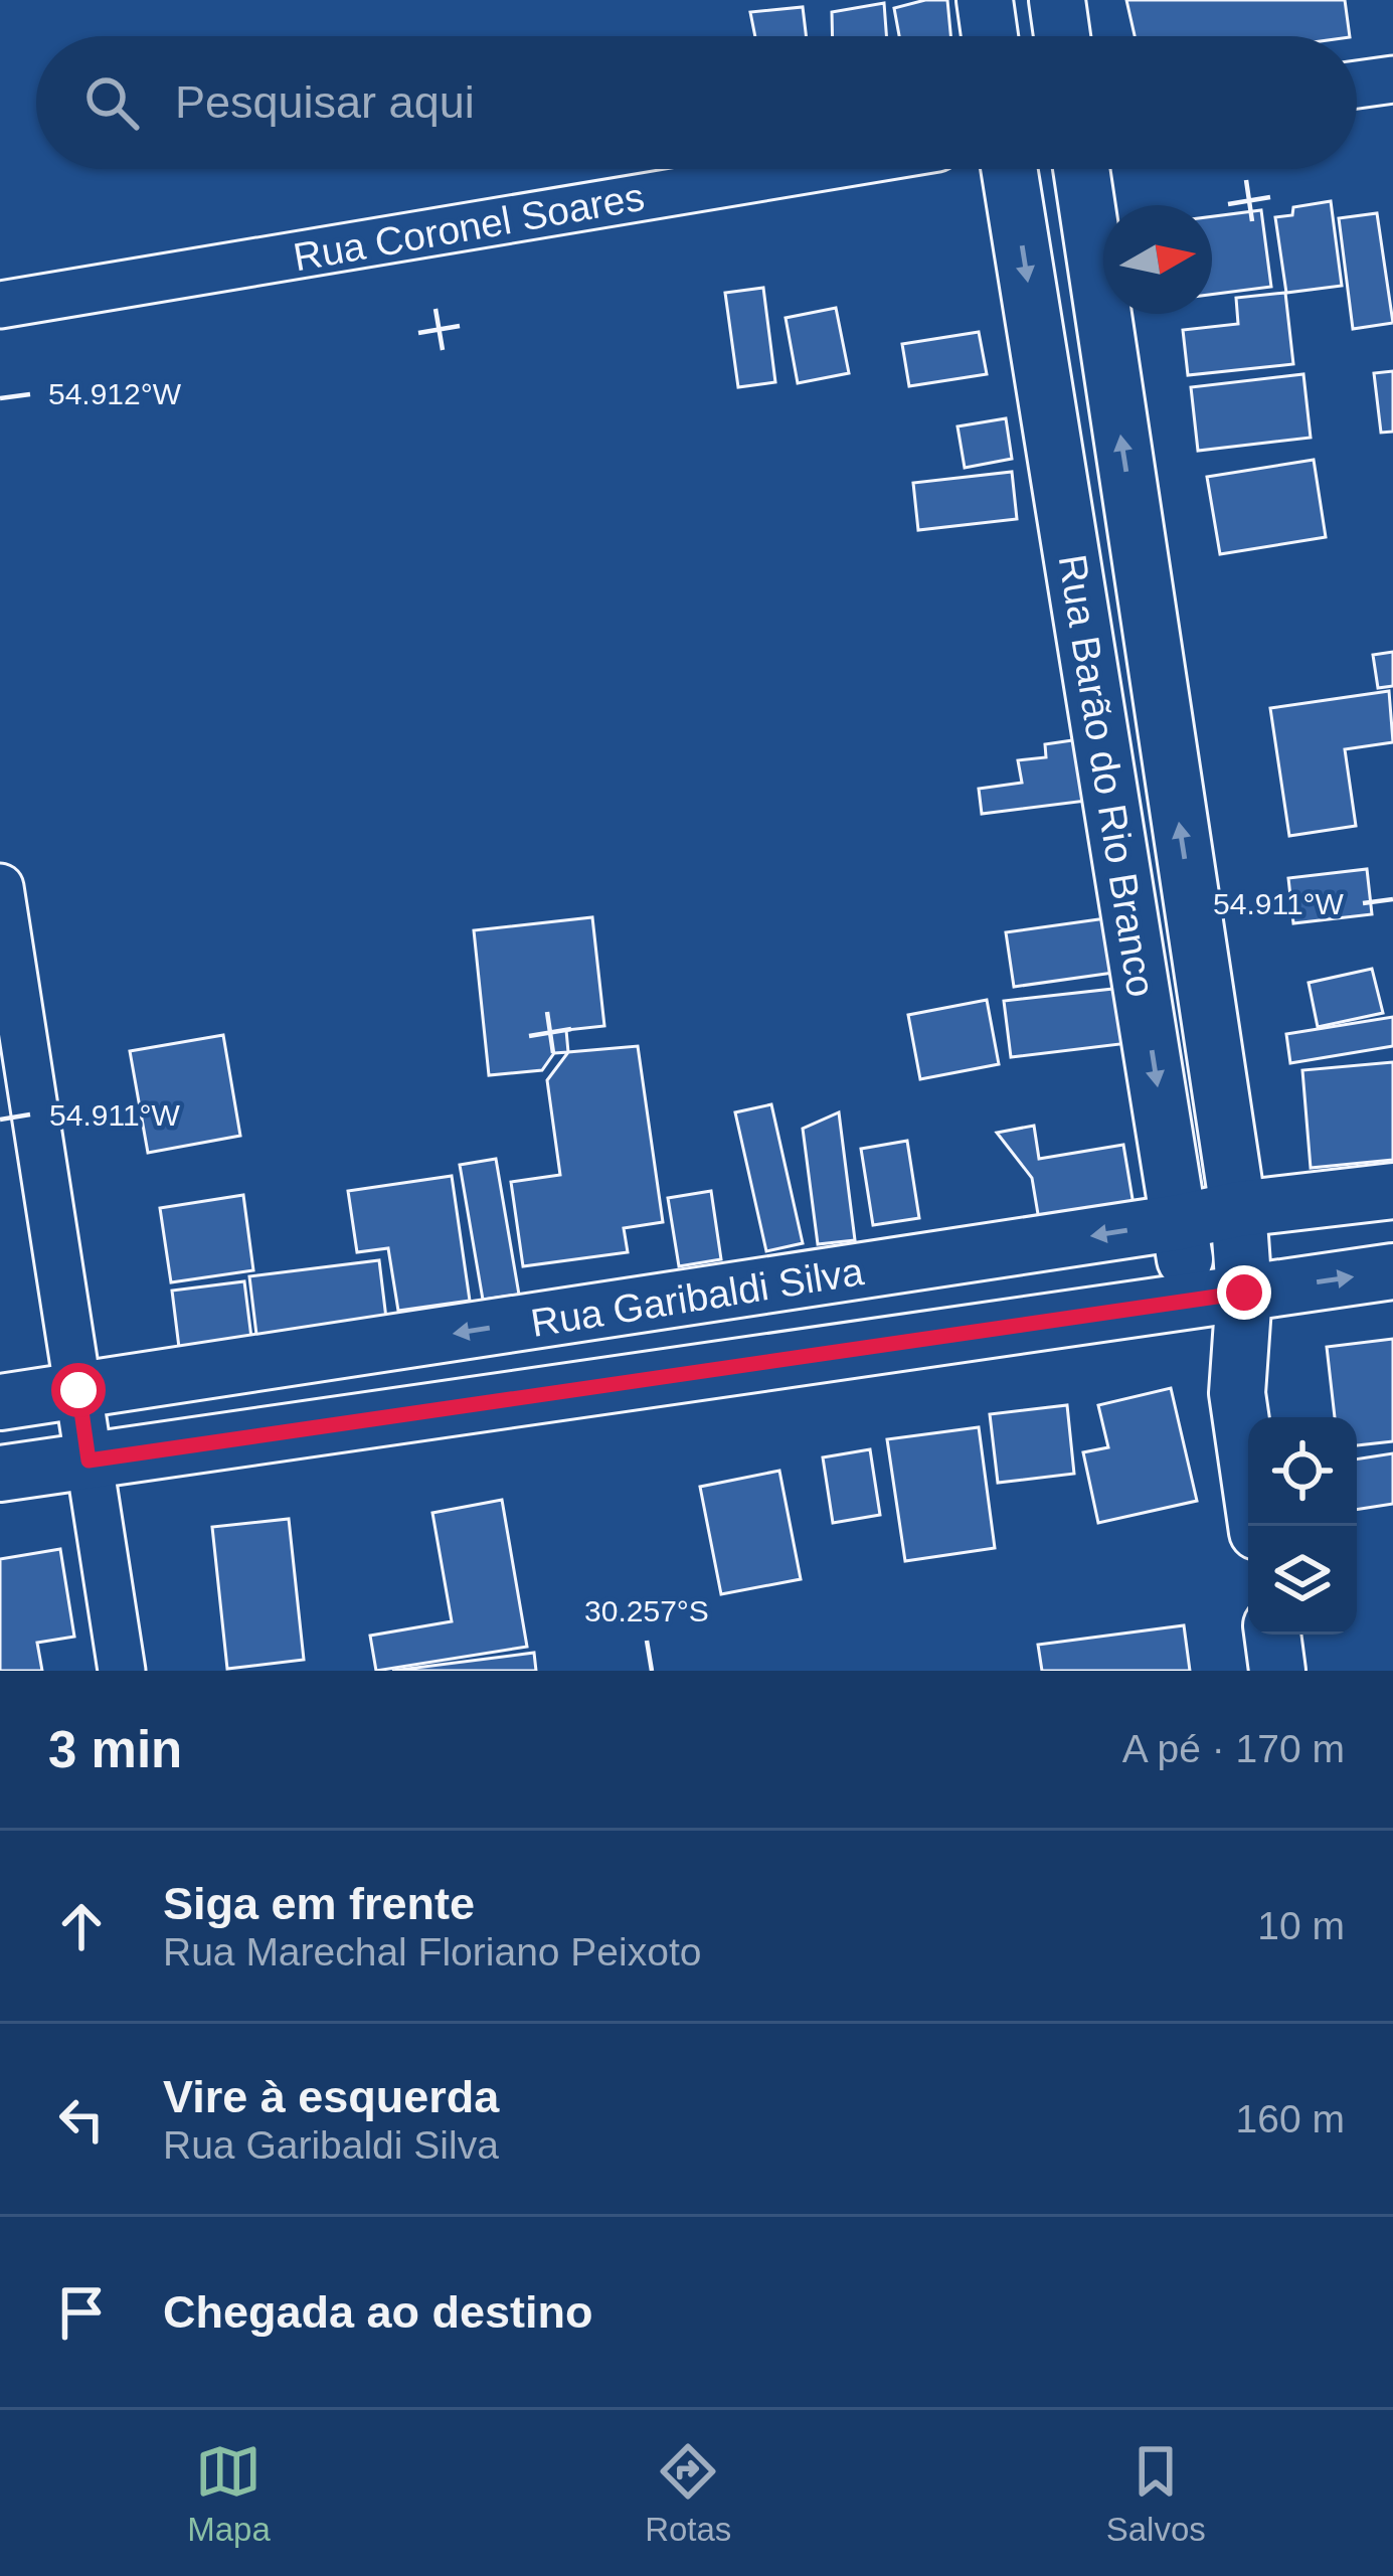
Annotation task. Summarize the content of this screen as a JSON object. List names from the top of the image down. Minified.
{"streets":{"street":["Rua Coronel Soares","Rua Barão do Rio Branco","Rua Garibaldi Silva"]},"crossings":[["Rua Barão do Rio Branco","Rua Garibaldi Silva"]],"north":"right","page":{"search":"Pesquisar aqui","heading":["3 min","A pé · 170 m"],"list":[["Siga em frente","Rua Marechal Floriano Peixoto","10 m"],["Vire à esquerda","Rua Garibaldi Silva","160 m"],"Chegada ao destino"],"nav":["Mapa","Rotas","Salvos"]},"coordinates":["54.912°W","54.911°W","30.257°S"]}
